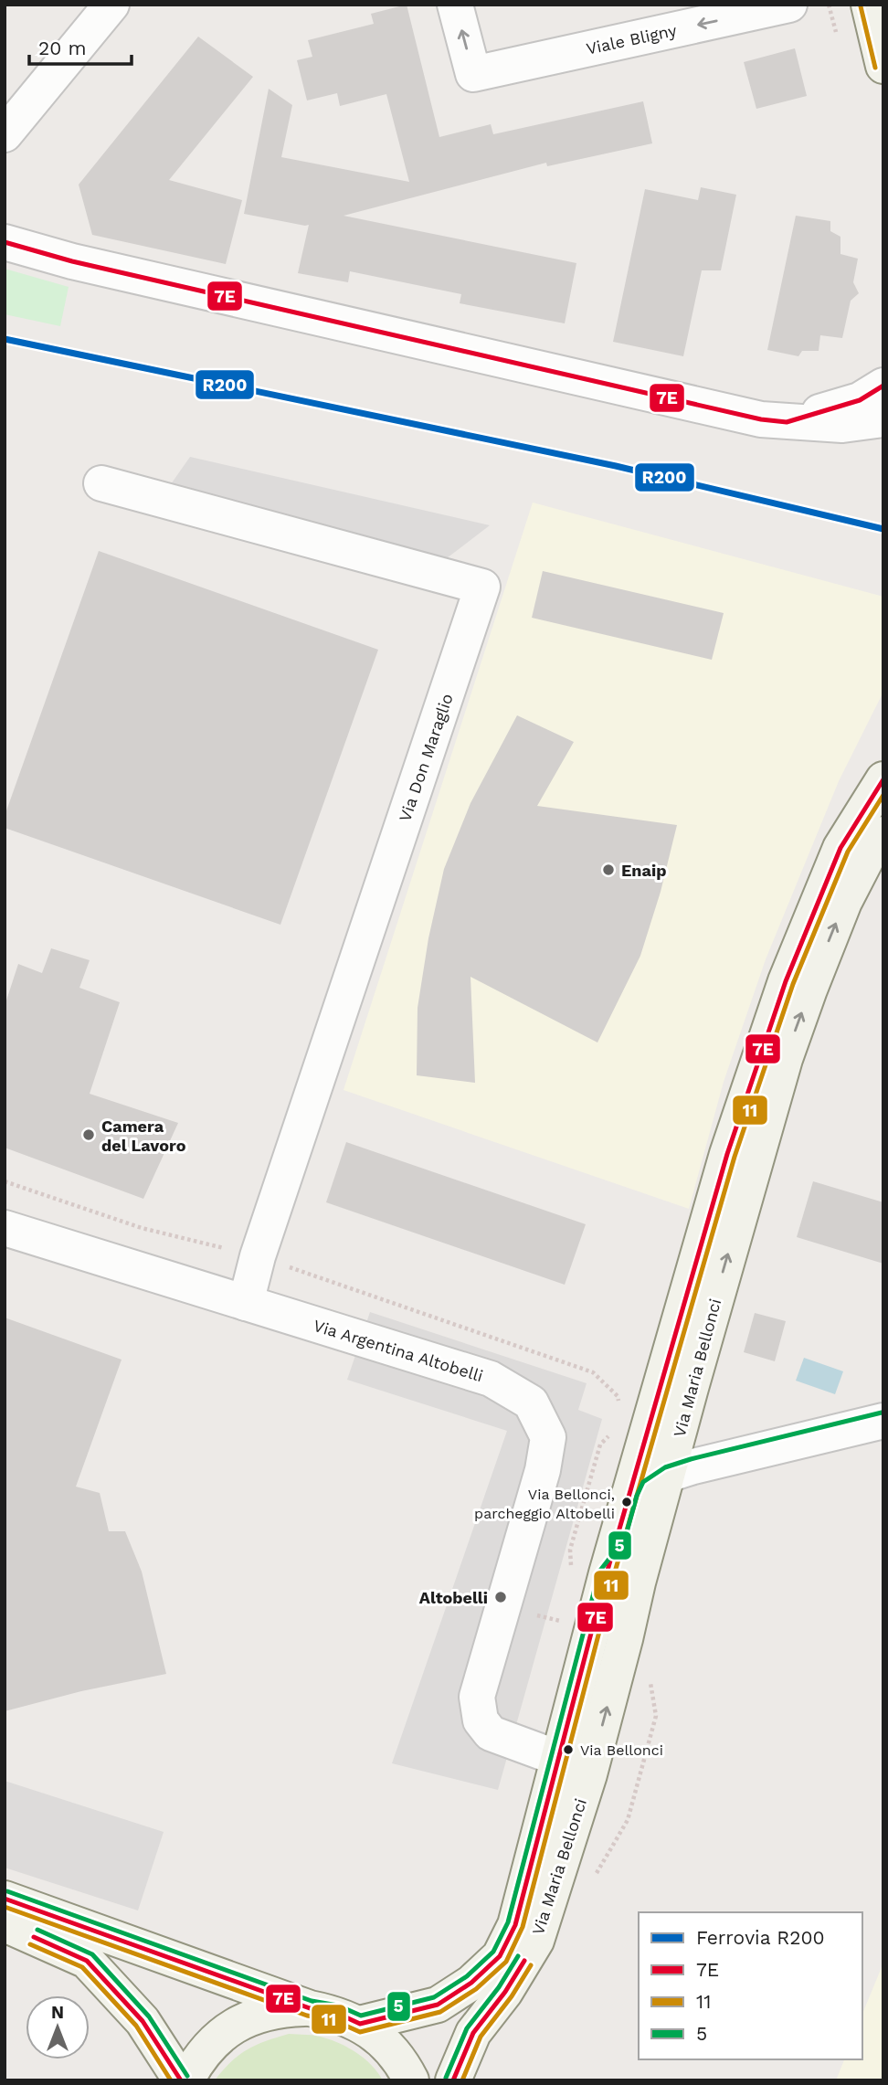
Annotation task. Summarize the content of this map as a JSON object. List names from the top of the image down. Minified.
{"streets":{"street":["Viale Bligny","Via Don Maraglio","Via Argentina Altobelli","Via Maria Bellonci"]},"crossings":[["Via Don Maraglio","Via Argentina Altobelli"],["Via Argentina Altobelli","Via Maria Bellonci"]],"places":["Enaip","Camera del Lavoro","Via Bellonci, parcheggio Altobelli","Altobelli","Via Bellonci"],"lines":["transit line 11","transit line 7E","rail line R200","transit line 5"],"legend":["Ferrovia R200","7E","11","5"],"scale_bar":"20 m","north":"top"}
